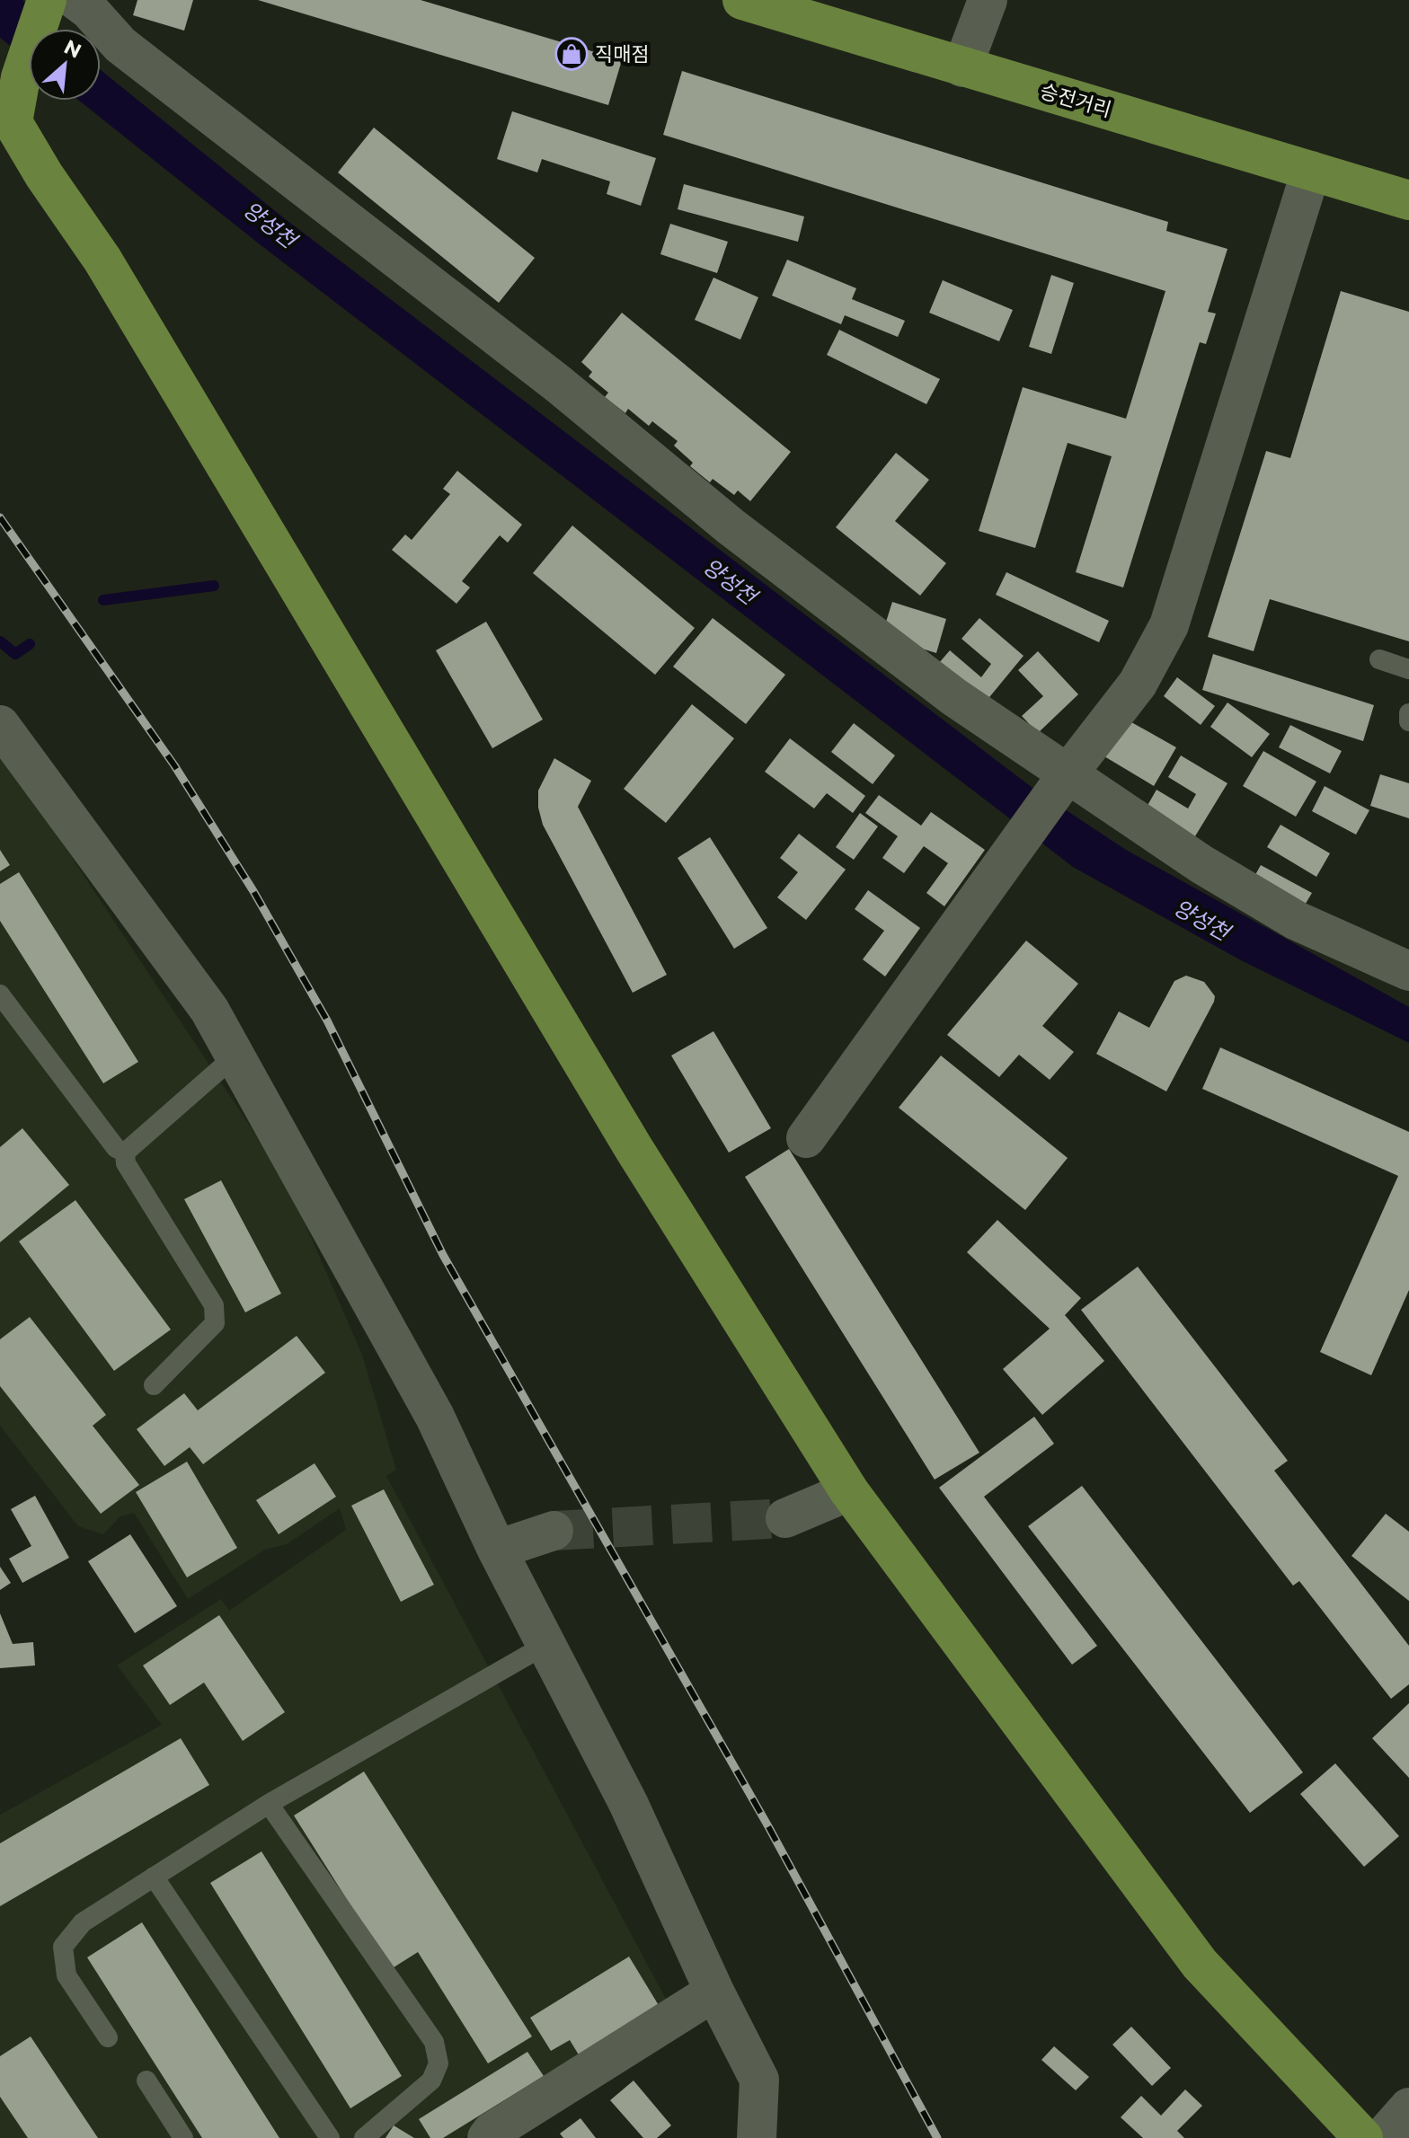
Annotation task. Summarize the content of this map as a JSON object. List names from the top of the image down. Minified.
{"streets":{"main road":["승전거리"]},"water":["양성천"],"places":{"shop":["직매점"]},"north":"top right"}
